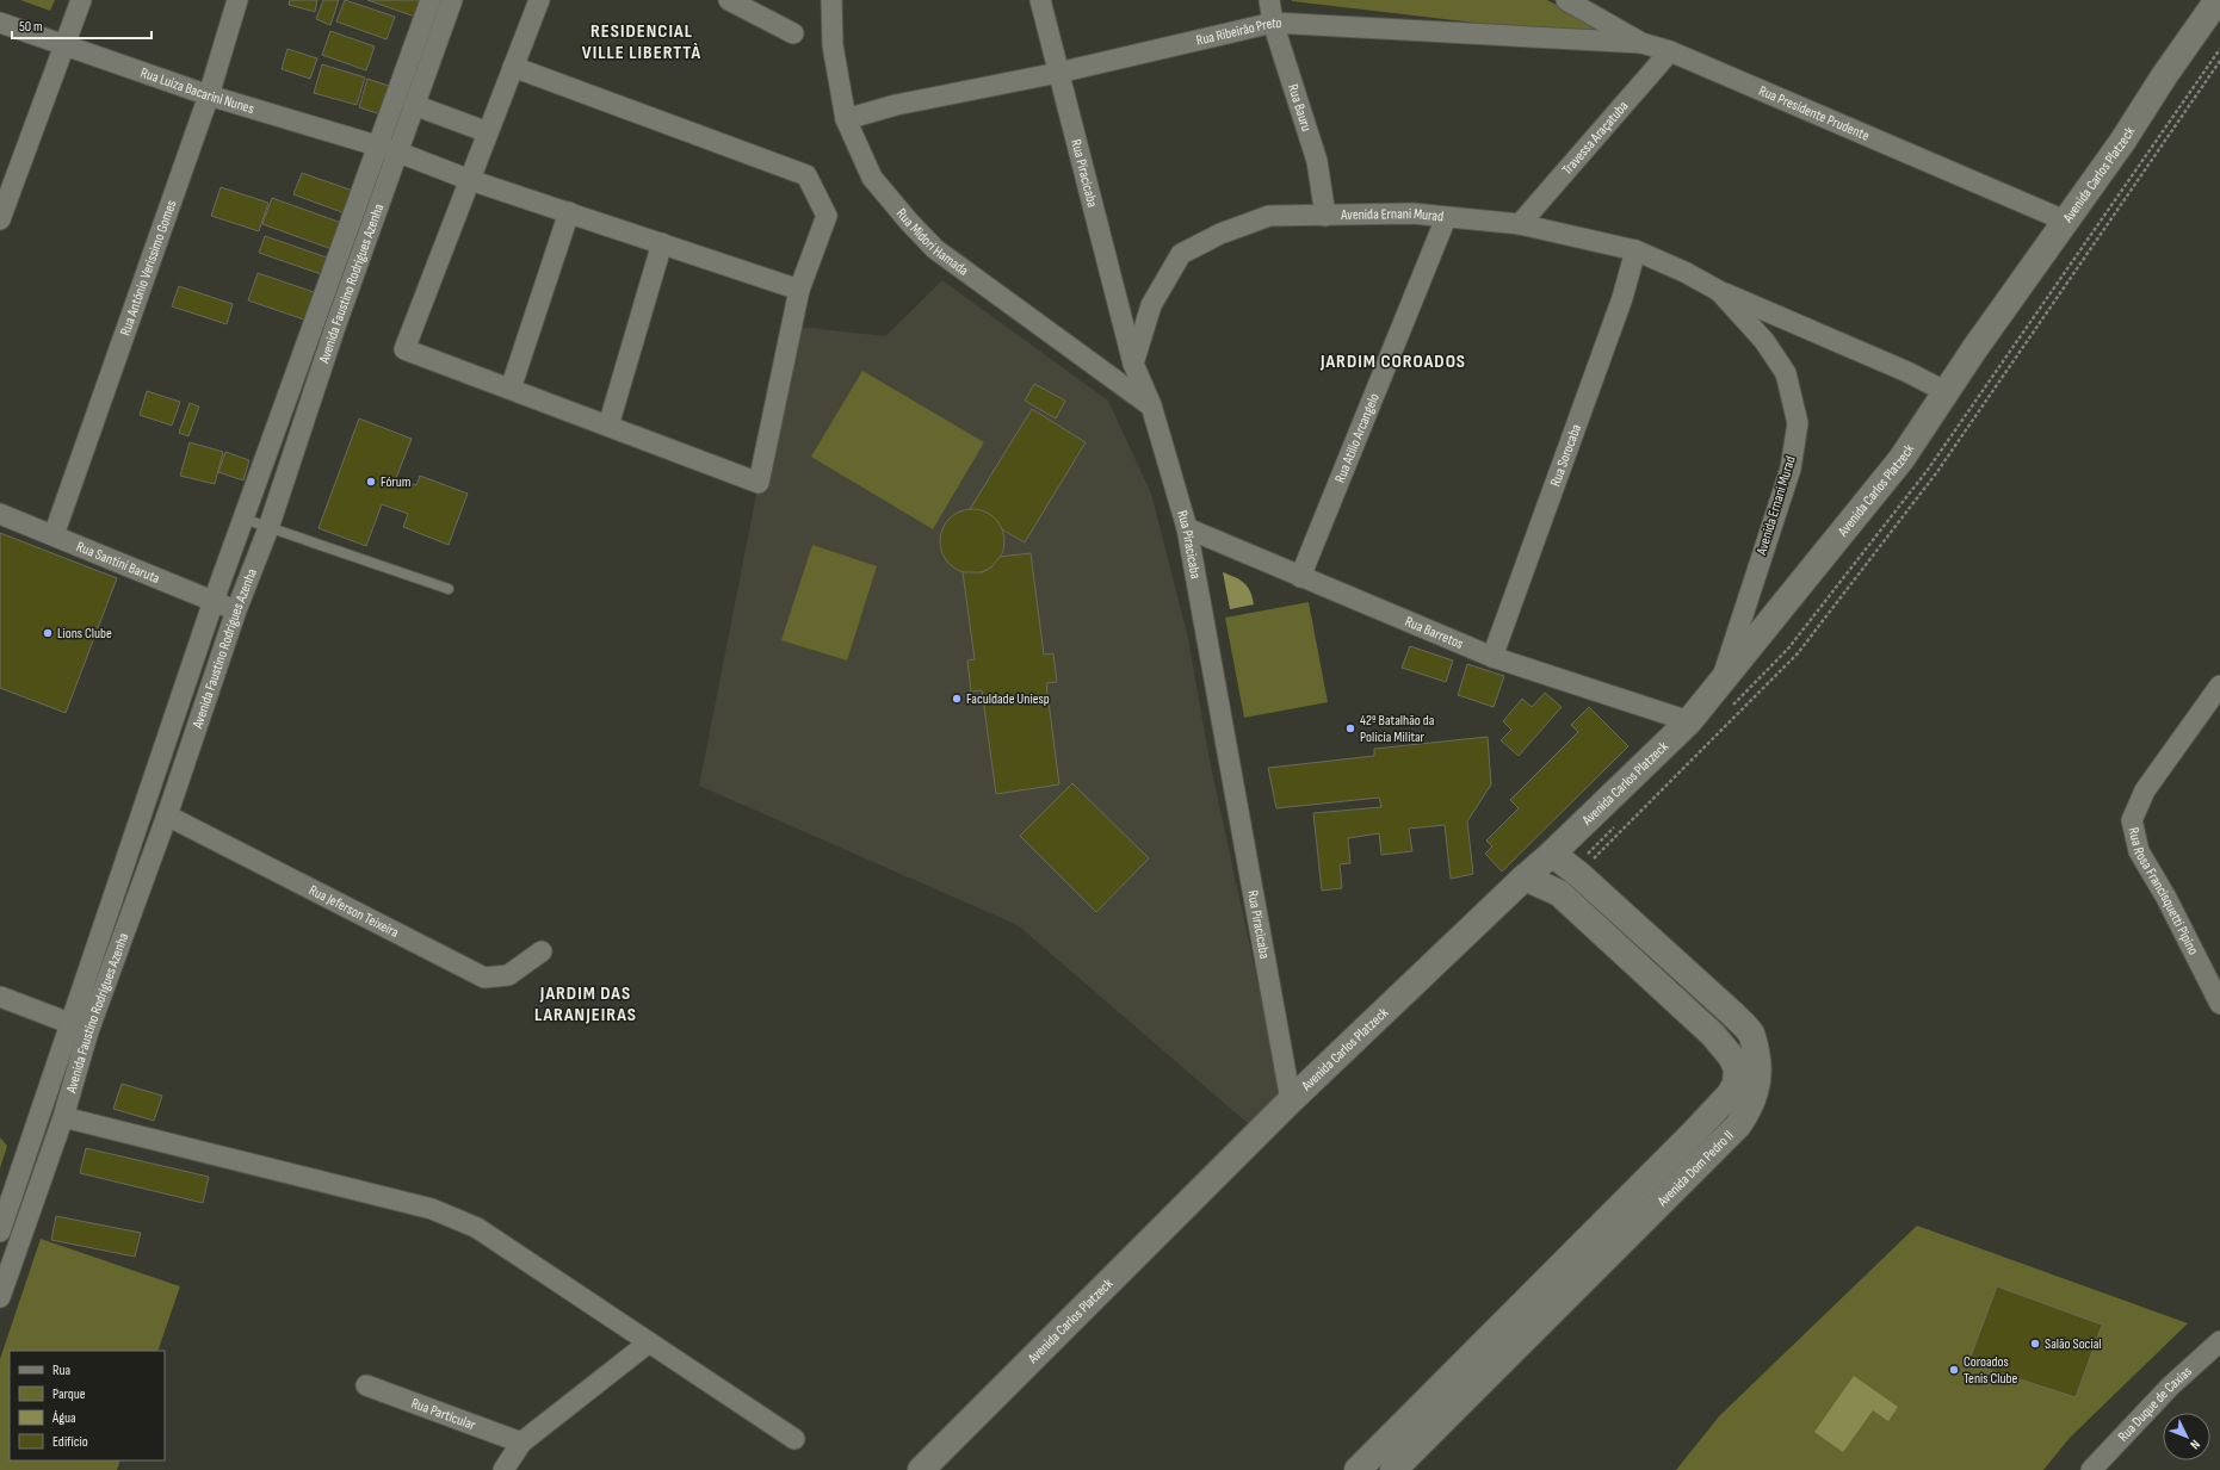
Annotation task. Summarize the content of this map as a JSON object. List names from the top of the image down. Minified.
{"streets":{"main road":["Avenida Carlos Platzeck","Avenida Dom Pedro II"],"street":["Rua Ribeirão Preto","Rua Luiza Bacarini Nunes","Rua Bauru","Rua Presidente Prudente","Travessa Araçatuba","Rua Piracicaba","Avenida Ernani Murad","Rua Midori Hamada","Rua Antônio Verissimo Gomes","Avenida Faustino Rodrigues Azenha","Rua Atilio Arcangelo","Rua Sorocaba","Rua Santini Baruta","Rua Barretos","Rua Rosa Francisquetti Pipino","Rua Jeferson Teixeira","Rua Duque de Caxias","Rua Particular"]},"crossings":[["Rua Ribeirão Preto","Rua Bauru"],["Rua Ribeirão Preto","Rua Presidente Prudente"],["Rua Ribeirão Preto","Rua Piracicaba"],["Rua Ribeirão Preto","Rua Midori Hamada"],["Rua Luiza Bacarini Nunes","Rua Antônio Verissimo Gomes"],["Rua Luiza Bacarini Nunes","Avenida Faustino Rodrigues Azenha"],["Rua Bauru","Avenida Ernani Murad"],["Rua Presidente Prudente","Travessa Araçatuba"],["Rua Presidente Prudente","Avenida Carlos Platzeck"],["Travessa Araçatuba","Avenida Ernani Murad"],["Rua Piracicaba","Avenida Carlos Platzeck"],["Rua Piracicaba","Avenida Ernani Murad"],["Rua Piracicaba","Rua Midori Hamada"],["Rua Piracicaba","Rua Barretos"],["Avenida Carlos Platzeck","Avenida Ernani Murad"],["Avenida Carlos Platzeck","Rua Barretos"],["Avenida Carlos Platzeck","Avenida Dom Pedro II"],["Avenida Ernani Murad","Rua Atilio Arcangelo"],["Avenida Ernani Murad","Rua Sorocaba"],["Rua Antônio Verissimo Gomes","Rua Santini Baruta"],["Avenida Faustino Rodrigues Azenha","Rua Santini Baruta"],["Avenida Faustino Rodrigues Azenha","Rua Jeferson Teixeira"],["Rua Atilio Arcangelo","Rua Barretos"],["Rua Sorocaba","Rua Barretos"]],"districts":["RESIDENCIAL VILLE LIBERTTÀ","JARDIM COROADOS","JARDIM DAS LARANJEIRAS"],"places":["Fórum","Lions Clube","Faculdade Uniesp","42º Batalhão da Policia Militar","Salão Social","Coroados Tenis Clube"],"legend":["Rua","Parque","Água","Edifício"],"scale_bar":"50 m","north":"bottom right"}
